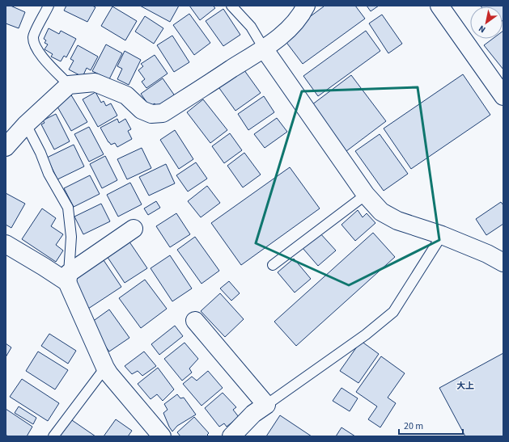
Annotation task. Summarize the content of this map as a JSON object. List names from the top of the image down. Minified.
{"districts":["大上"],"scale_bar":"20 m","north":"bottom left"}
